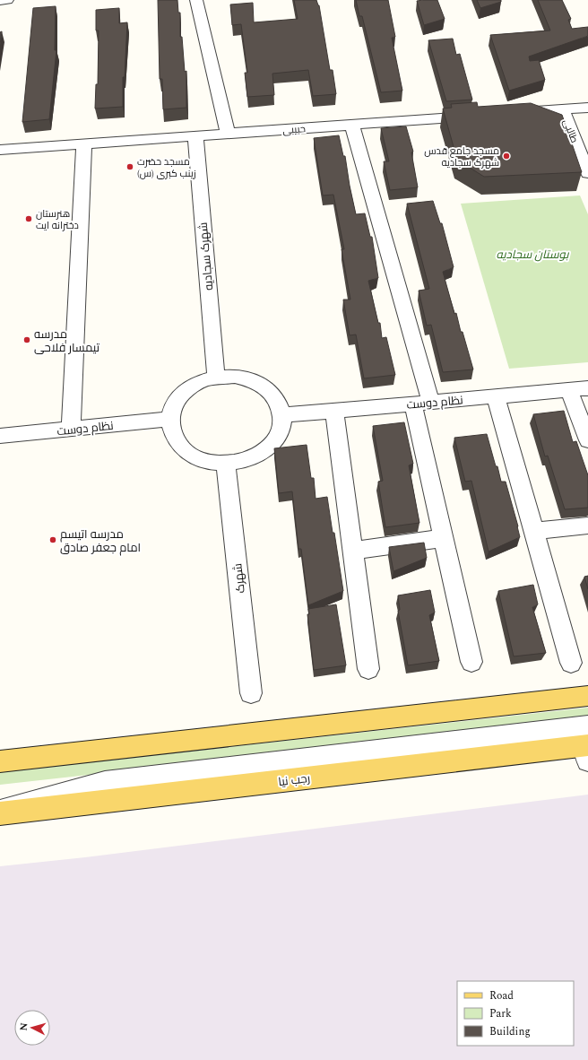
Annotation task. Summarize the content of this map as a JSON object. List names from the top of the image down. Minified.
{"streets":{"main road":["رجب نیا"],"street":["حبیبی","طالبی","شهرک سجادیه","نظام دوست","شهرک"]},"crossings":[["حبیبی","شهرک سجادیه"],["شهرک سجادیه","نظام دوست"],["شهرک سجادیه","شهرک"],["نظام دوست","شهرک"]],"parks":["بوستان سجادیه"],"places":["مسجد جامع قدس شهرک سجادیه","مسجد حضرت زینب کبری (س)","هنرستان دخترانه ایت","مدرسه تیمسار فلاحی","مدرسه اتیسم امام جعفر صادق"],"legend":["Road","Park","Building"],"north":"left"}
